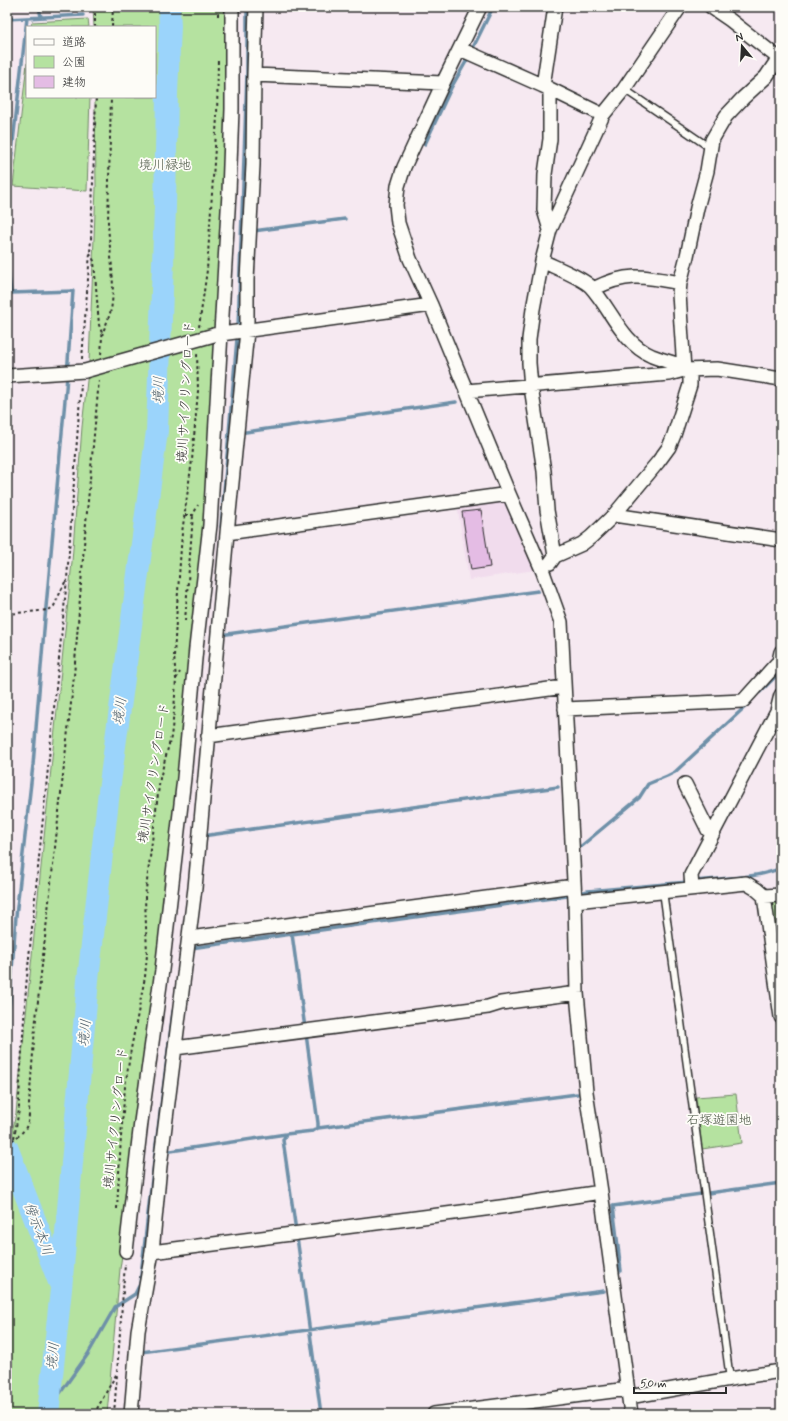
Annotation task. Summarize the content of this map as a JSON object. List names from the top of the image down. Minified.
{"streets":{"path":["境川サイクリングロード"]},"water":["境川","傍示本川"],"parks":["境川緑地","石塚遊園地"],"legend":["道路","公園","建物"],"scale_bar":"50 m","north":"top"}
